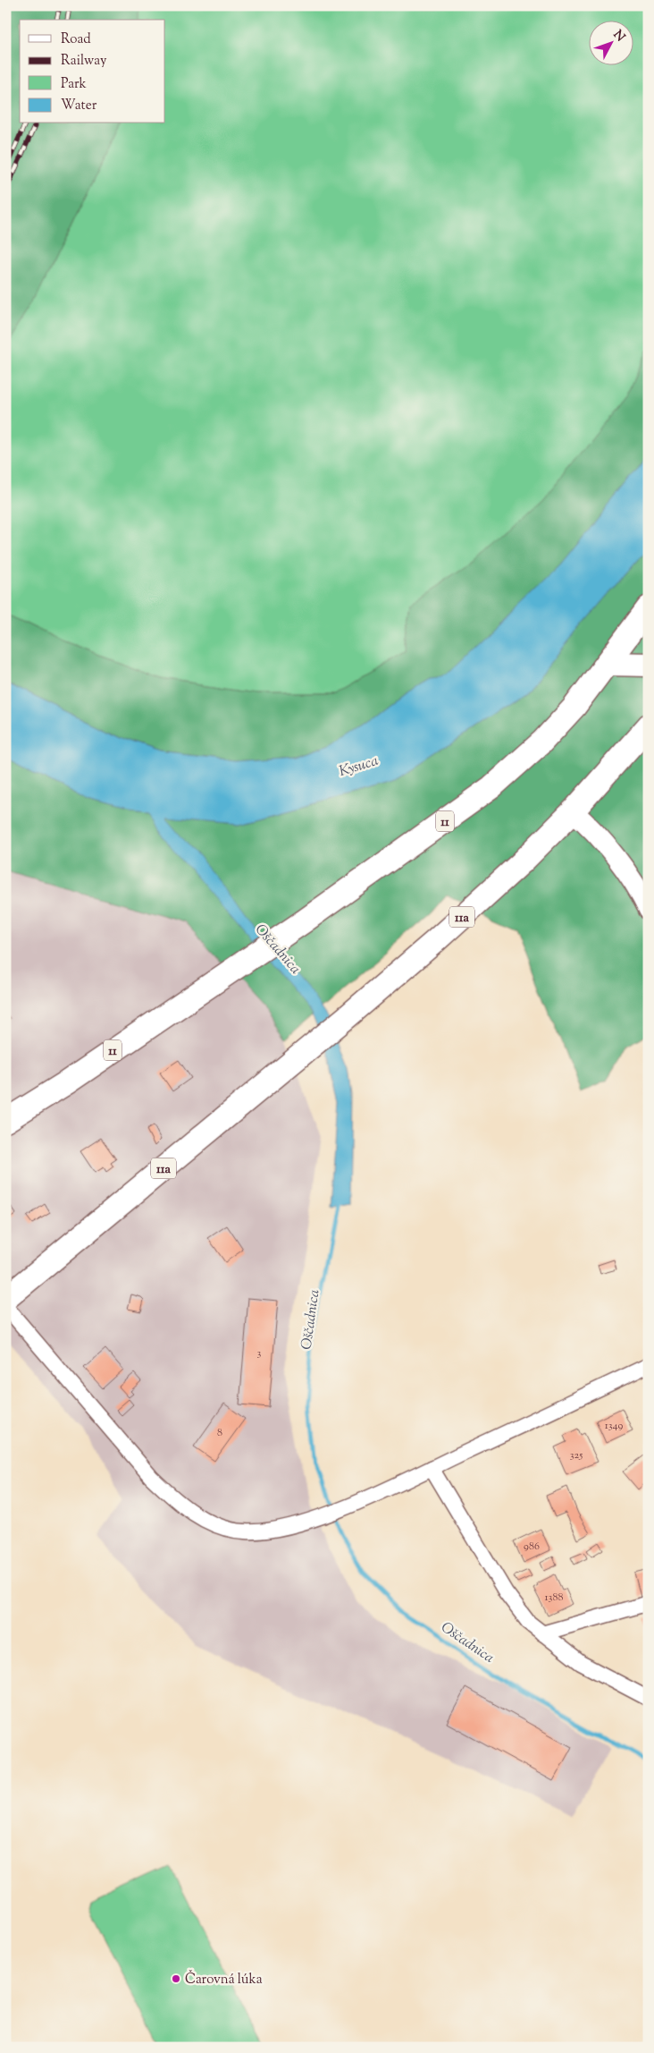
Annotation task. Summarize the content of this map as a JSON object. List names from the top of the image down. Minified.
{"streets":{"main road":["11","11a"]},"water":["Kysuca","Oščadnica"],"places":["Čarovná lúka"],"house_numbers":["3","1349","8","325","986","1388"],"legend":["Road","Railway","Park","Water"],"north":"top right"}
